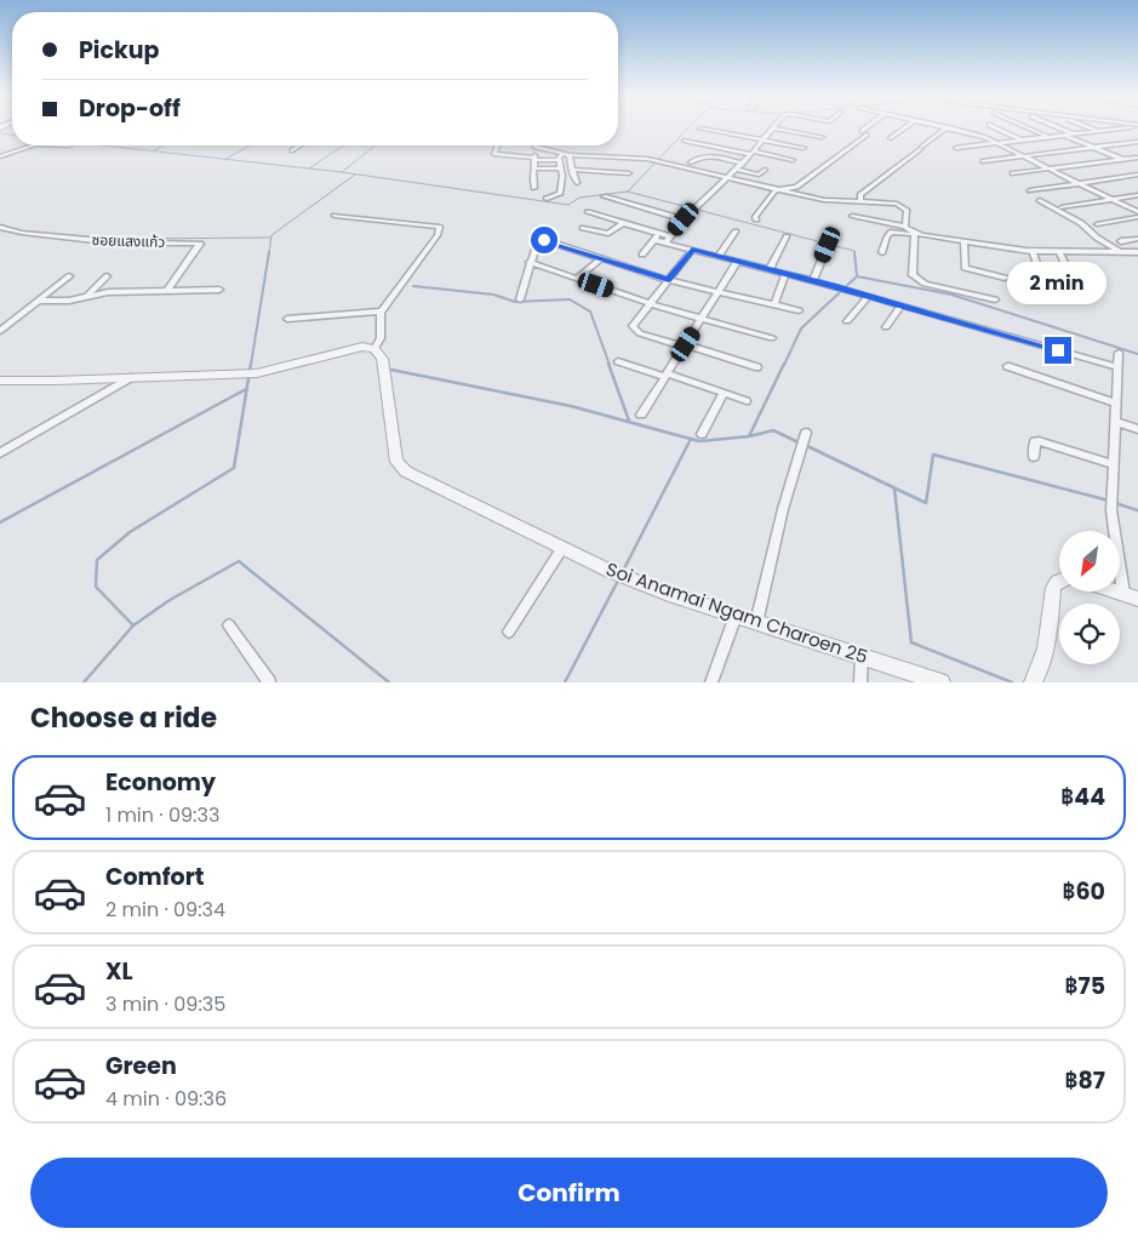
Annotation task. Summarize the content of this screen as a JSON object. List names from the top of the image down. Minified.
{"streets":{"street":["ซอยแสงแก้ว","Soi Anamai Ngam Charoen 25"]},"north":"bottom left","page":{"banner":["Pickup","Drop-off"],"bubble":"2 min","heading":"Choose a ride","list":[{"name":"Economy","note":"1 min · 09:33","value":"฿44"},{"name":"Comfort","note":"2 min · 09:34","value":"฿60"},{"name":"XL","note":"3 min · 09:35","value":"฿75"},{"name":"Green","note":"4 min · 09:36","value":"฿87"}],"buttons":"Confirm"}}
